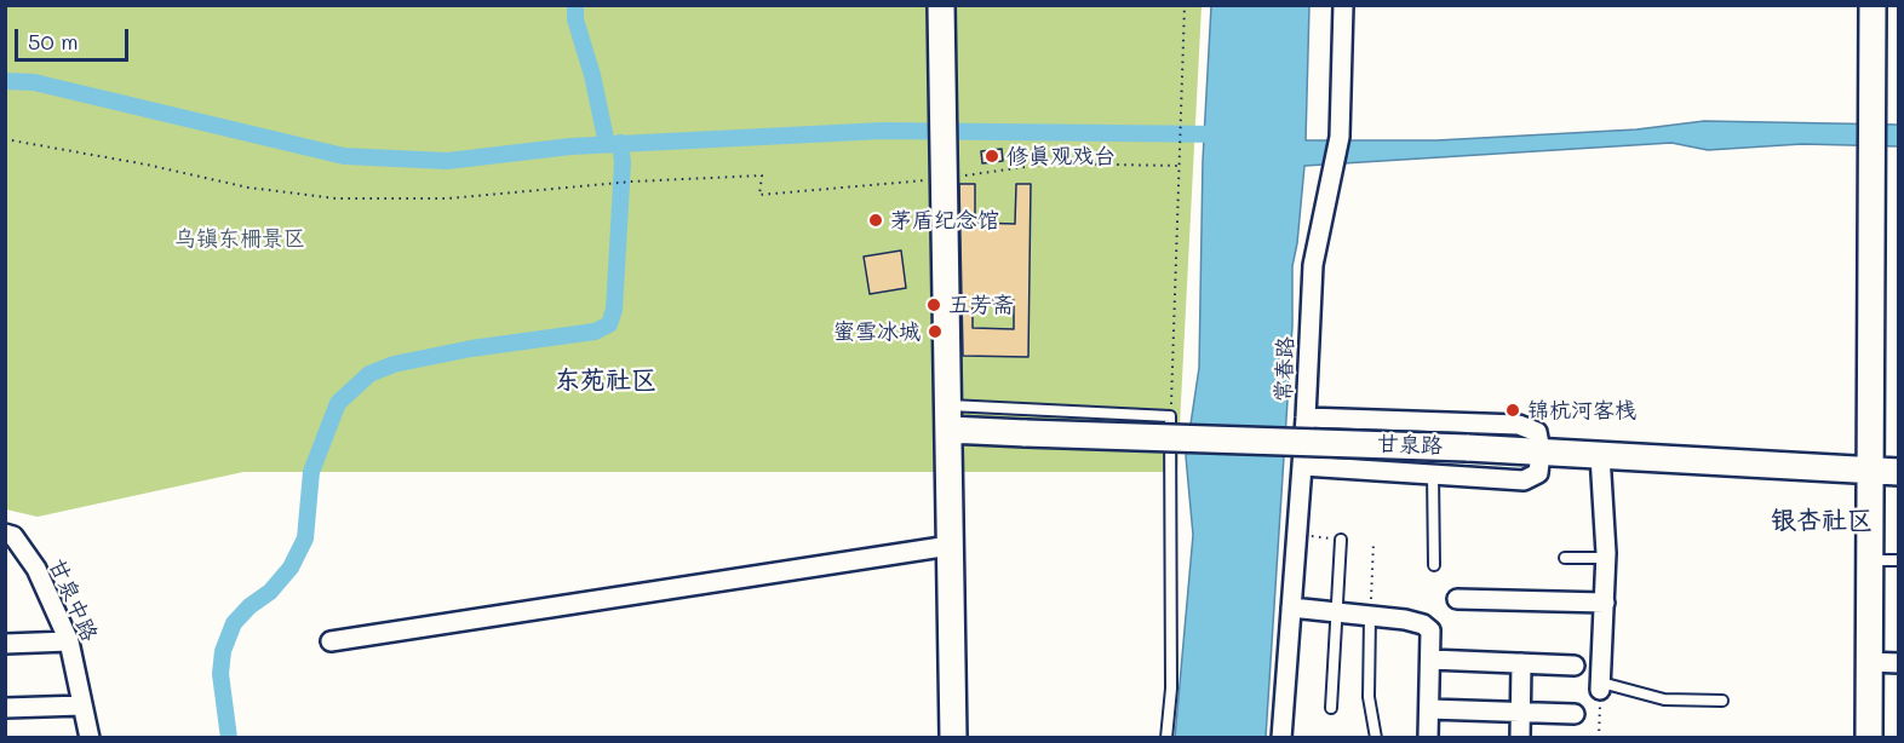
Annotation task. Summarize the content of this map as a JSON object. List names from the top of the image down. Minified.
{"streets":{"street":["常春路","甘泉路","甘泉中路"]},"districts":["东苑社区","银杏社区"],"parks":["乌镇东栅景区"],"places":["修真观戏台","茅盾纪念馆","五芳斋","蜜雪冰城","锦杭河客栈"],"scale_bar":"50 m"}
